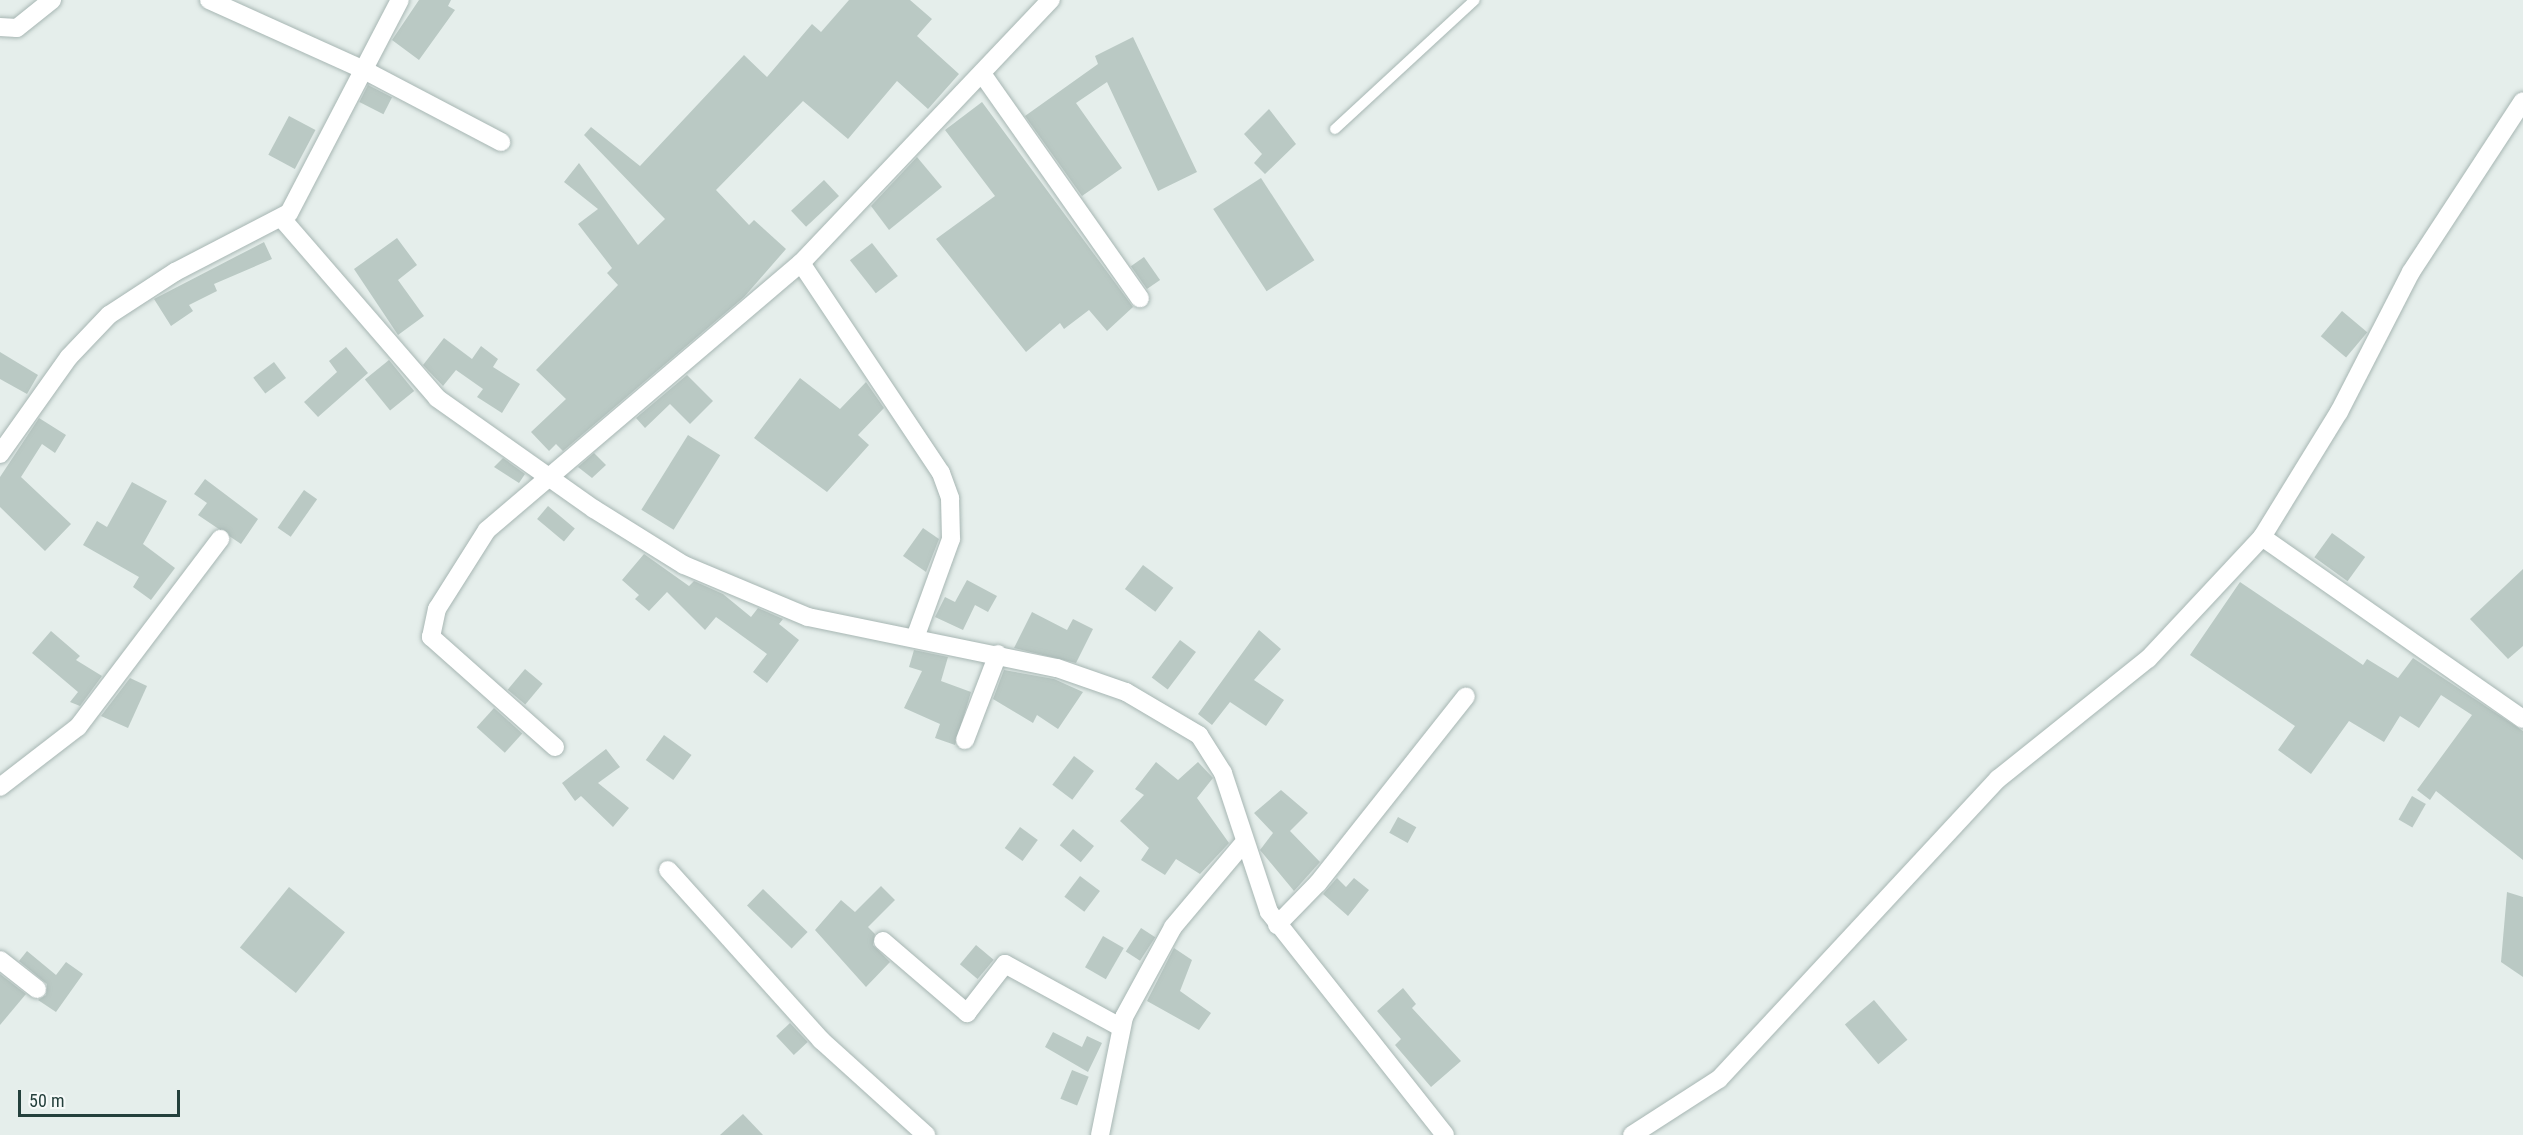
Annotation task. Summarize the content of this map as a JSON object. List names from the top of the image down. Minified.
{"scale_bar":"50 m"}
